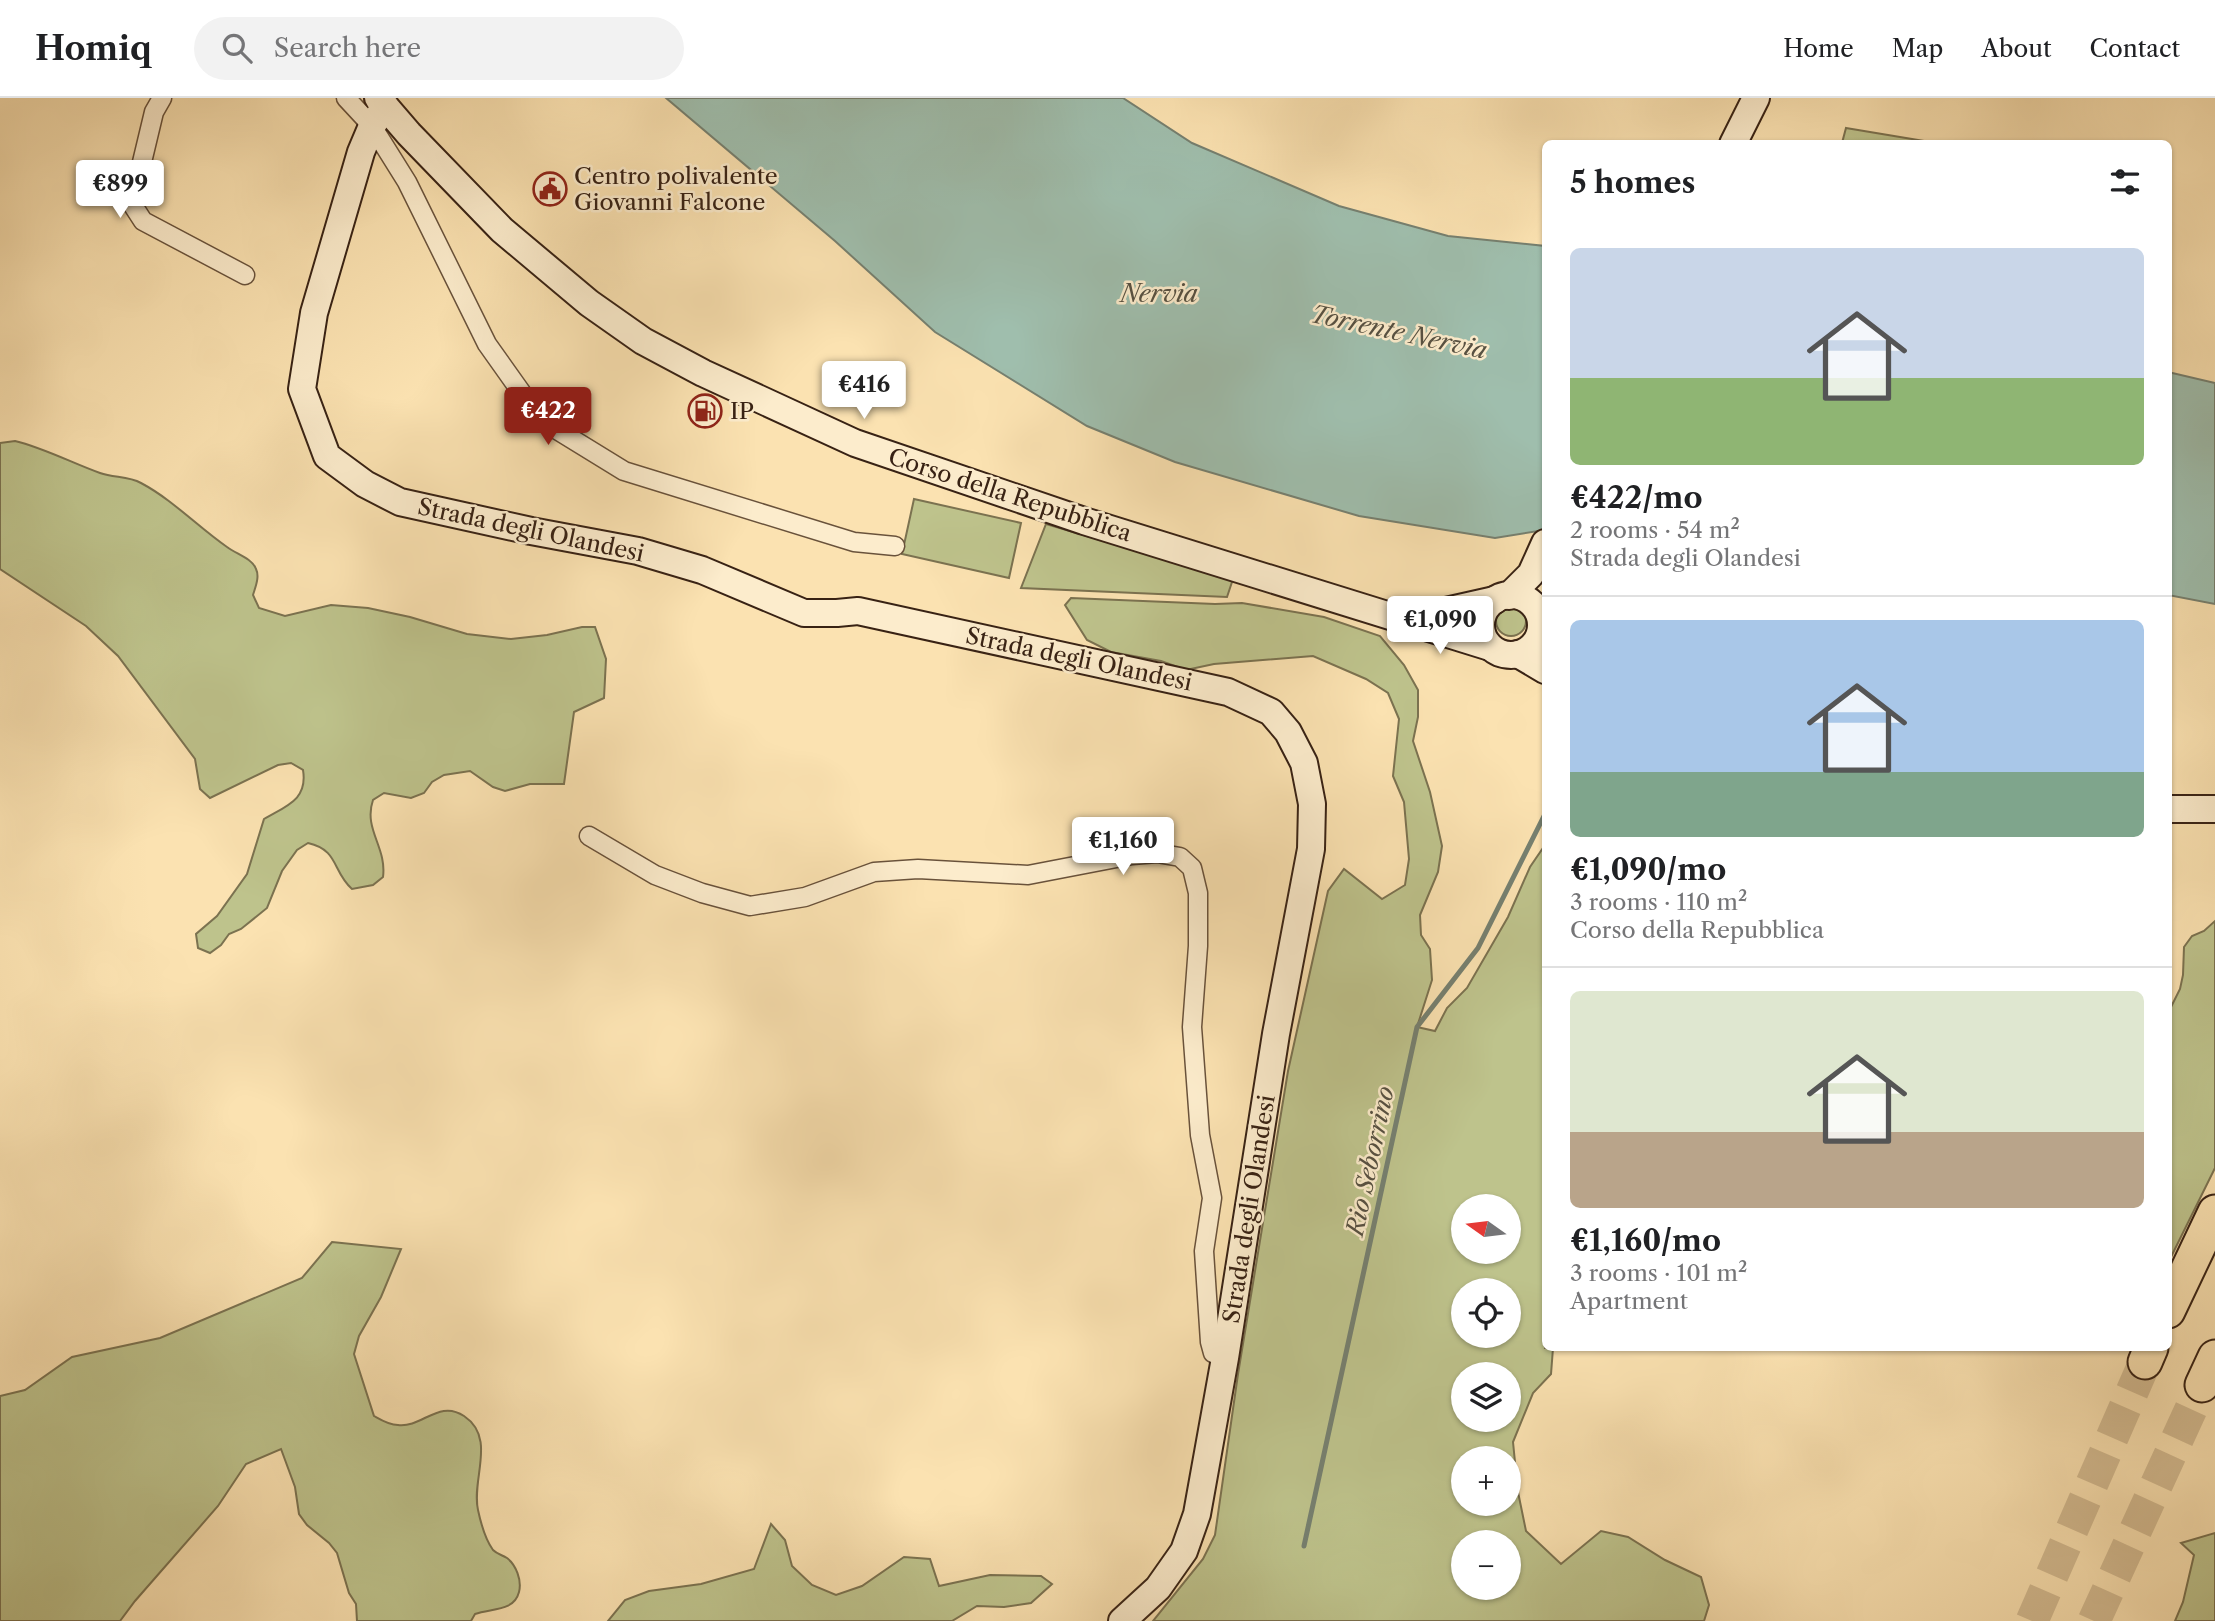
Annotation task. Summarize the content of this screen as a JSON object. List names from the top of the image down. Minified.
{"streets":{"main road":["Corso della Repubblica","Strada degli Olandesi"]},"crossings":[["Corso della Repubblica","Strada degli Olandesi"]],"water":["Nervia","Torrente Nervia","Rio Seborrino"],"places":{"public building":["Centro polivalente Giovanni Falcone"],"fuel station":["IP"]},"north":"left","page":{"header":"Homiq","search":"Search here","nav":["Home","Map","About","Contact"],"heading":"5 homes","price":["€899","€416","€422","€1,090","€1,160"],"list":[{"name":"€422/mo","note":"2 rooms · 54 m² · Strada degli Olandesi"},{"name":"€1,090/mo","note":"3 rooms · 110 m² · Corso della Repubblica"},{"name":"€1,160/mo","note":"3 rooms · 101 m² · Apartment"}],"map_buttons":["+","−"]}}
